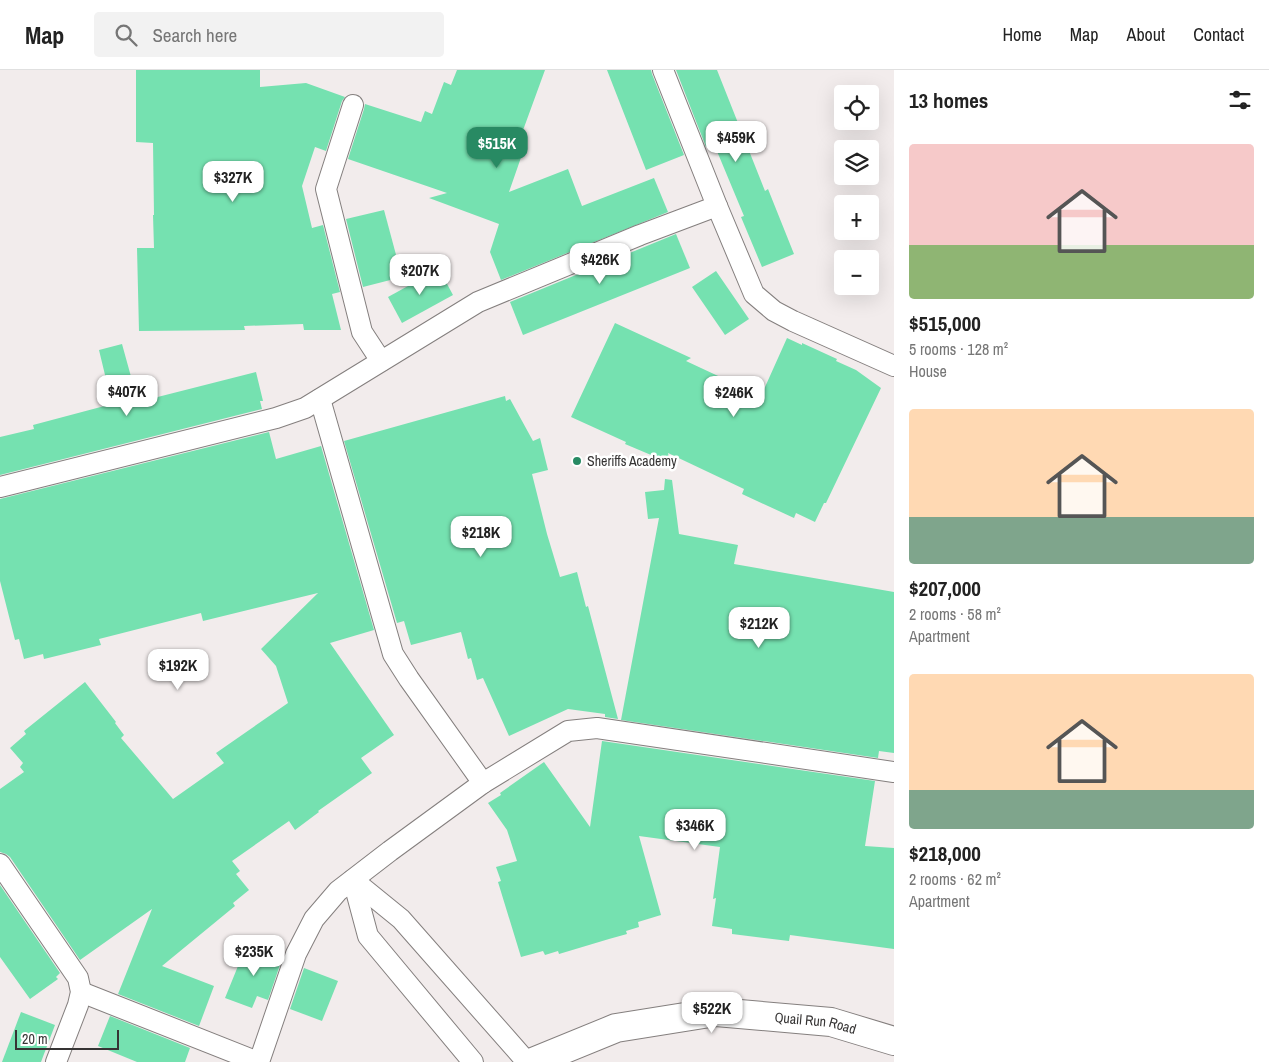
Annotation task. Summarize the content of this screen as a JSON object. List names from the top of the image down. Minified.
{"streets":{"street":["Quail Run Road"]},"places":["Sheriffs Academy"],"scale_bar":"20 m","page":{"header":"Map","search":"Search here","nav":["Home","Map","About","Contact"],"heading":"13 homes","map_buttons":["+","−"],"price":["$459K","$515K","$327K","$426K","$207K","$407K","$246K","$218K","$212K","$192K","$346K","$235K","$522K"],"list":[{"name":"$515,000","note":"5 rooms · 128 m² · House"},{"name":"$207,000","note":"2 rooms · 58 m² · Apartment"},{"name":"$218,000","note":"2 rooms · 62 m² · Apartment"}],"scale":"20 m"}}
